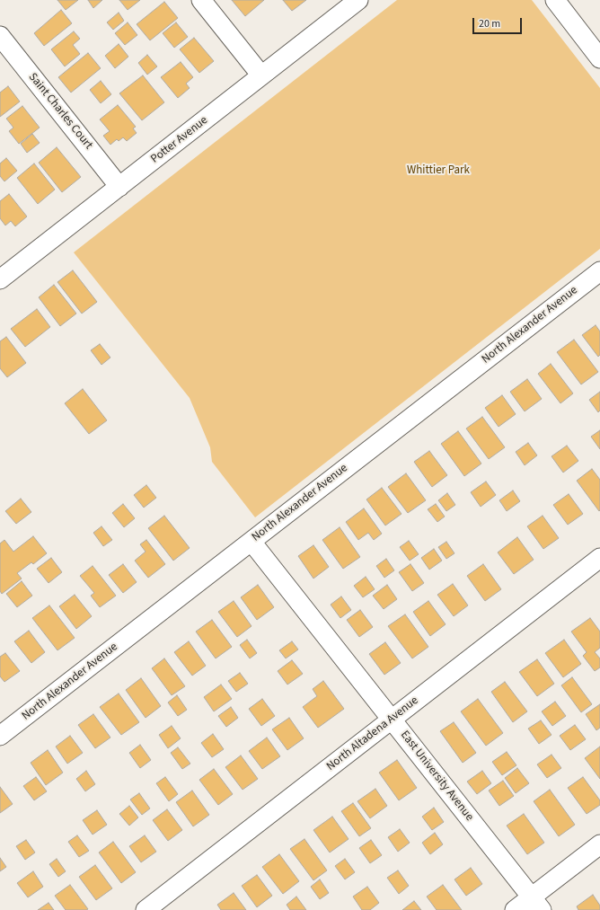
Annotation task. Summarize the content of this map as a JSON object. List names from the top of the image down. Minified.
{"streets":{"street":["Saint Charles Court","Potter Avenue","North Alexander Avenue","North Altadena Avenue","East University Avenue"]},"crossings":[["Saint Charles Court","Potter Avenue"],["North Alexander Avenue","East University Avenue"],["North Altadena Avenue","East University Avenue"]],"parks":["Whittier Park"],"scale_bar":"20 m"}
